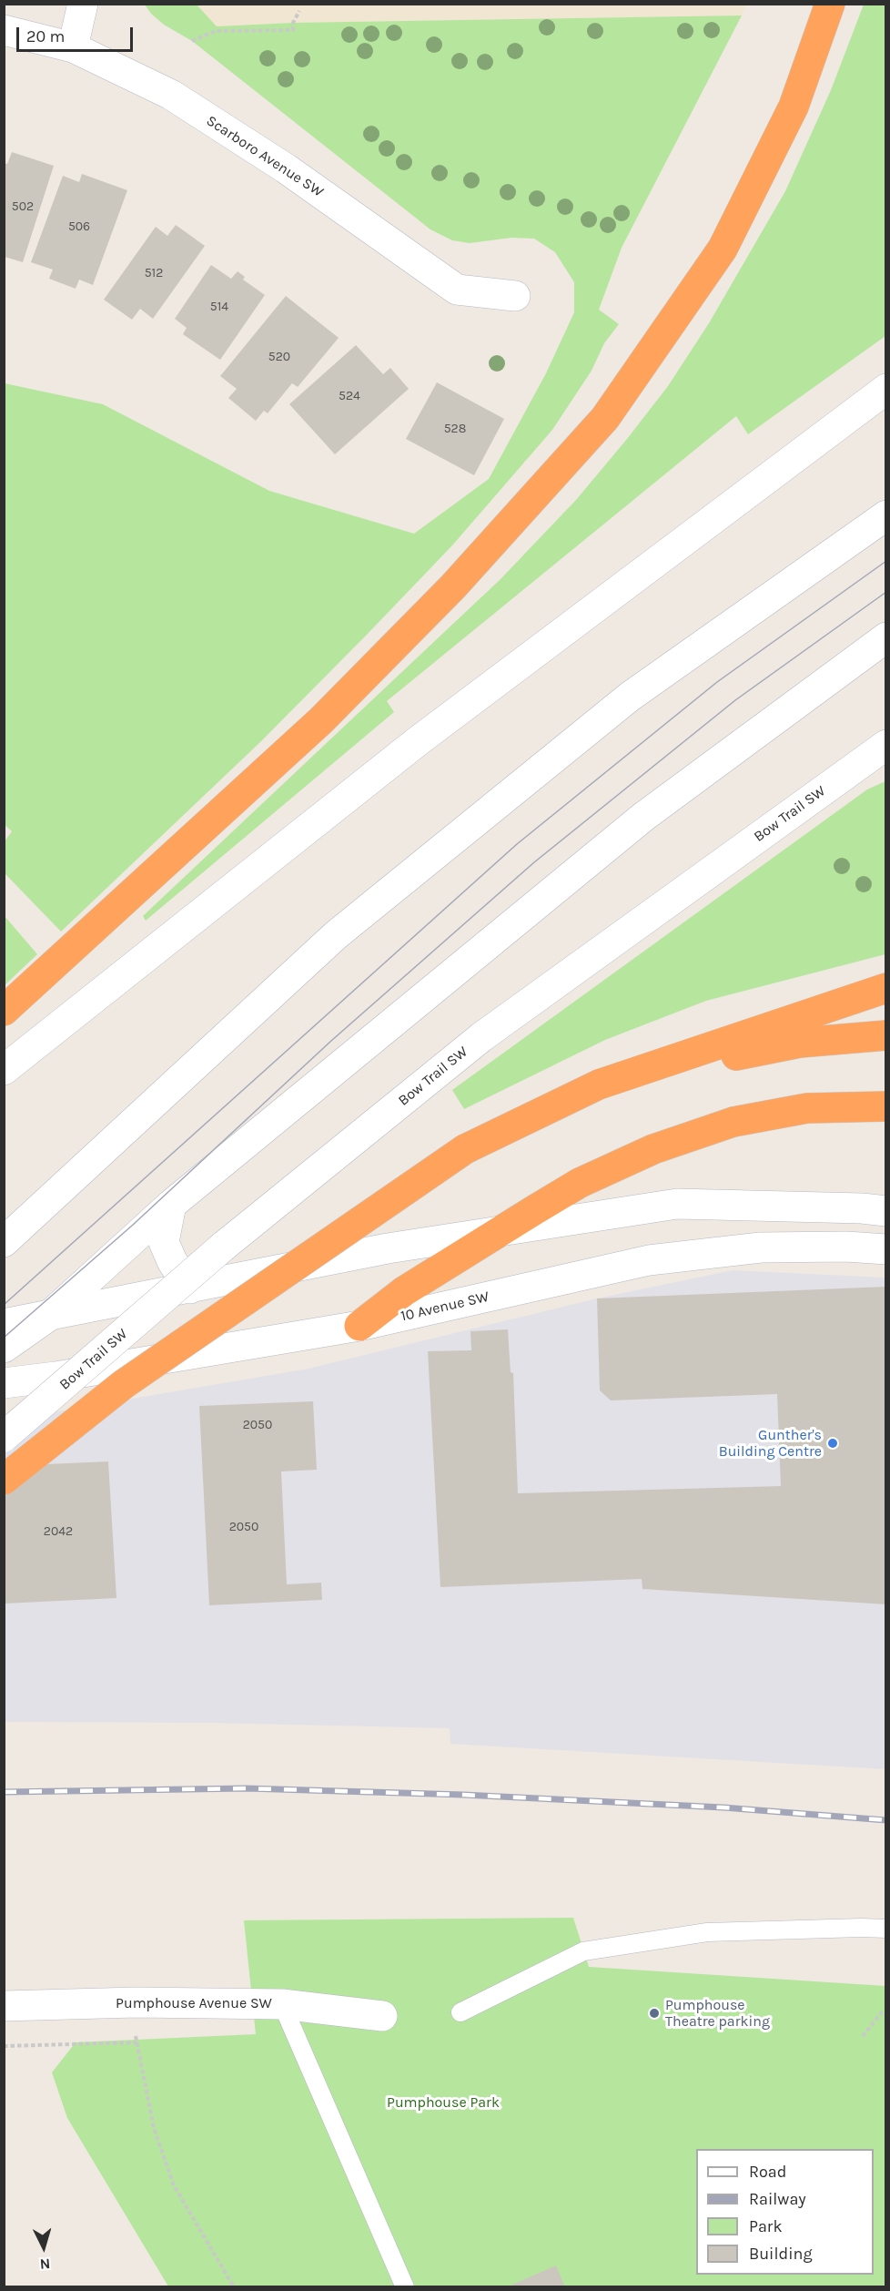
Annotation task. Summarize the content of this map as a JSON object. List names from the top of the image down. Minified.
{"streets":{"main road":["Scarboro Avenue SW","Bow Trail SW","10 Avenue SW","Pumphouse Avenue SW"]},"parks":["Pumphouse Park"],"places":["Gunther's Building Centre","Pumphouse Theatre parking"],"house_numbers":["502","506","512","514","520","524","528","2050","2050","2042"],"legend":["Road","Railway","Park","Building"],"scale_bar":"20 m","north":"bottom"}
